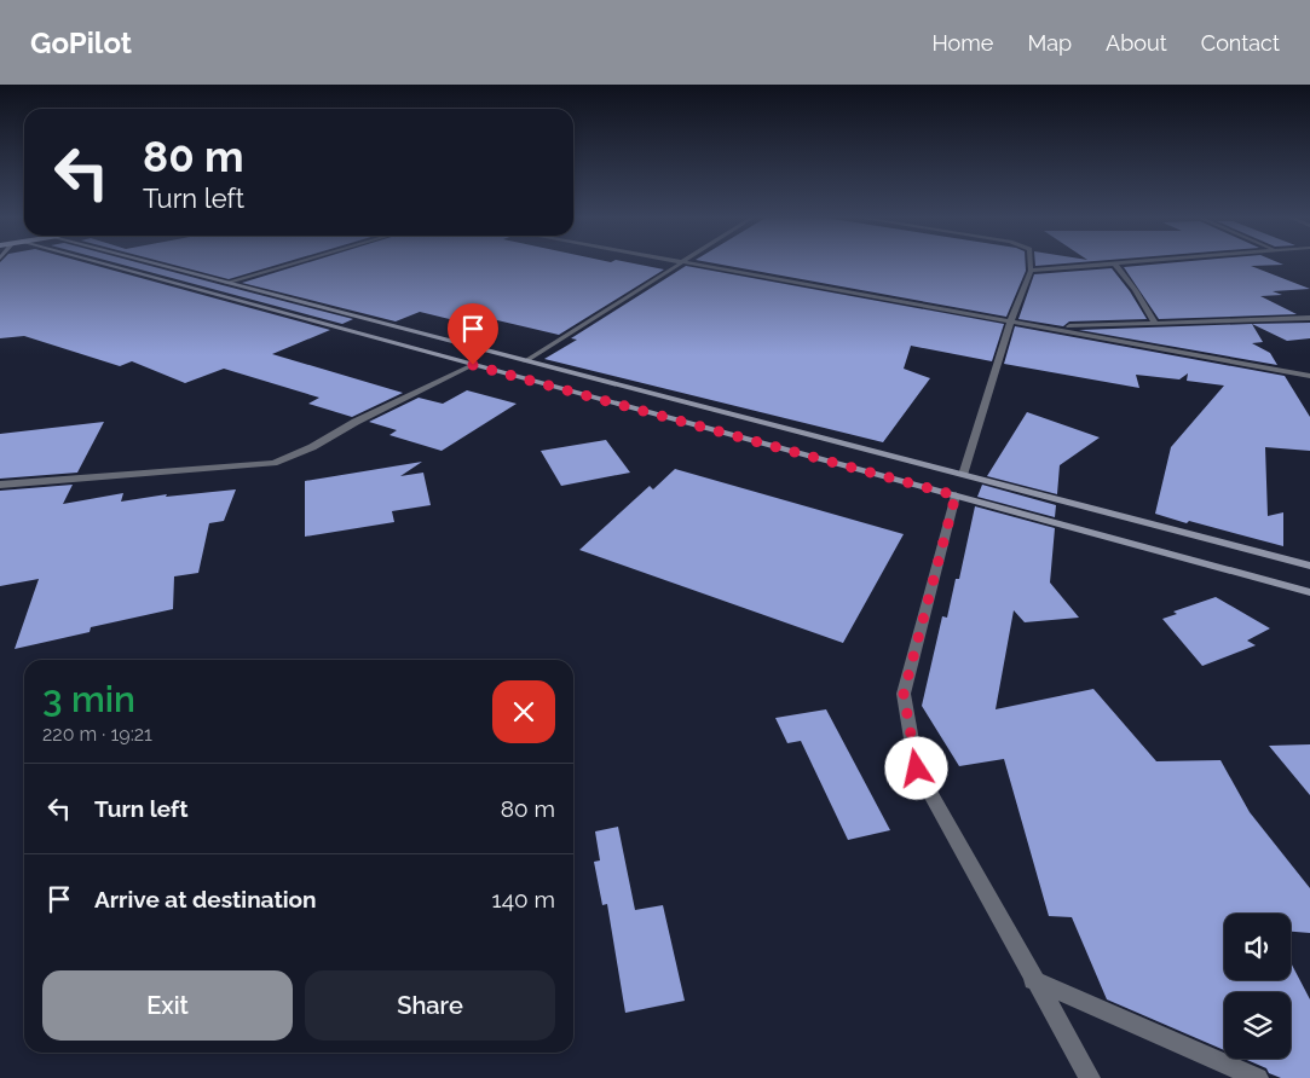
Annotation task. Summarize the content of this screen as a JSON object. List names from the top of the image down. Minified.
{"page":{"header":"GoPilot","nav":["Home","Map","About","Contact"],"turn":["80 m","Turn left"],"heading":["3 min","220 m · 19:21"],"list":[{"name":"Turn left","value":"80 m"},{"name":"Arrive at destination","value":"140 m"}],"buttons":["Exit","Share"]}}
